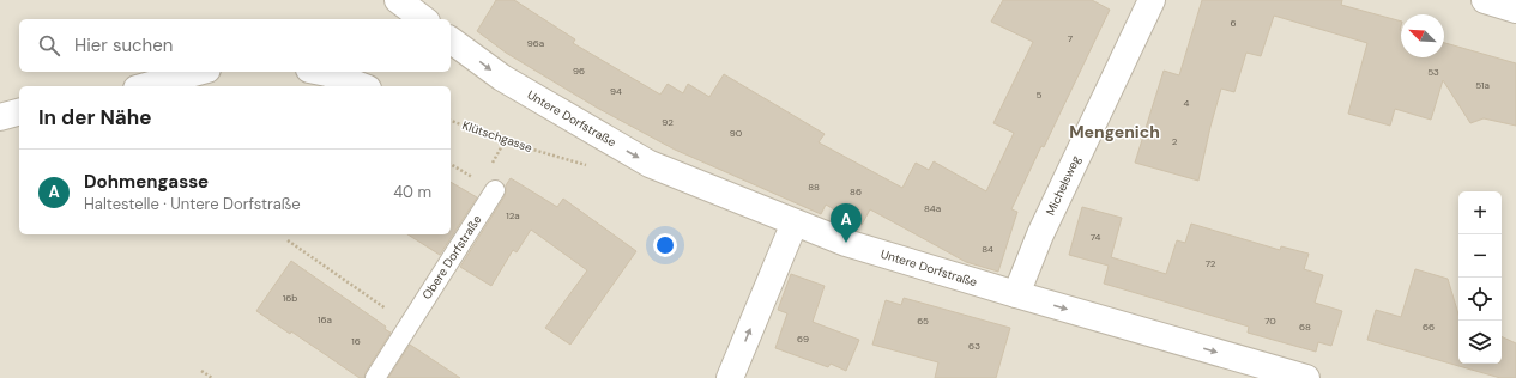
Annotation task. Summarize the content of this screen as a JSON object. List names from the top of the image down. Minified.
{"streets":{"street":["Untere Dorfstraße","Michelsweg"],"lane":["Obere Dorfstraße"],"path":["Klütschgasse"]},"crossings":[["Untere Dorfstraße","Michelsweg"]],"one_way":["Untere Dorfstraße"],"districts":["Mengenich"],"house_numbers":["6","7","96a","96","53","51a","94","5","4","92","90","2","88","86","84a","12a","74","84","72","16b","16a","65","70","68","66","69","16","63"],"north":"top left","page":{"search":"Hier suchen","heading":"In der Nähe","list":[{"mark":"A","name":"Dohmengasse","note":"Haltestelle · Untere Dorfstraße","value":"40 m"}],"map_buttons":["+","−"],"pins":"A"}}
